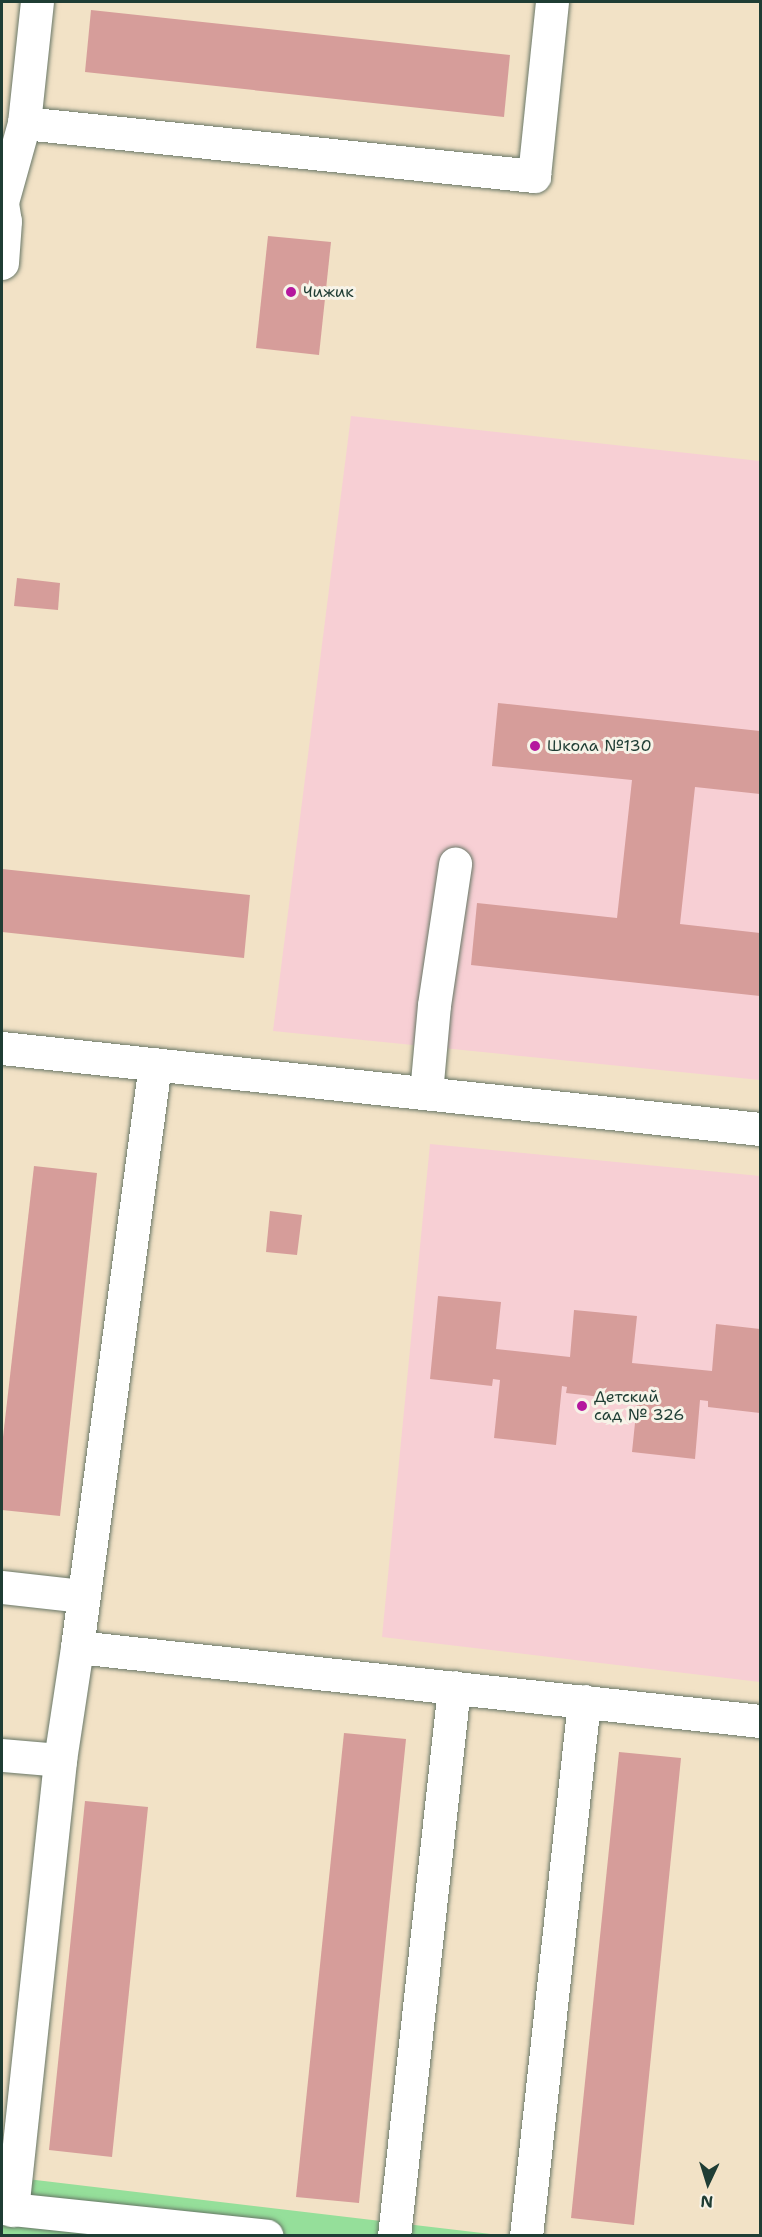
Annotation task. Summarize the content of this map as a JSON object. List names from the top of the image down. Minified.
{"places":["Чижик","Школа №130","Детский сад № 326"],"north":"bottom"}
